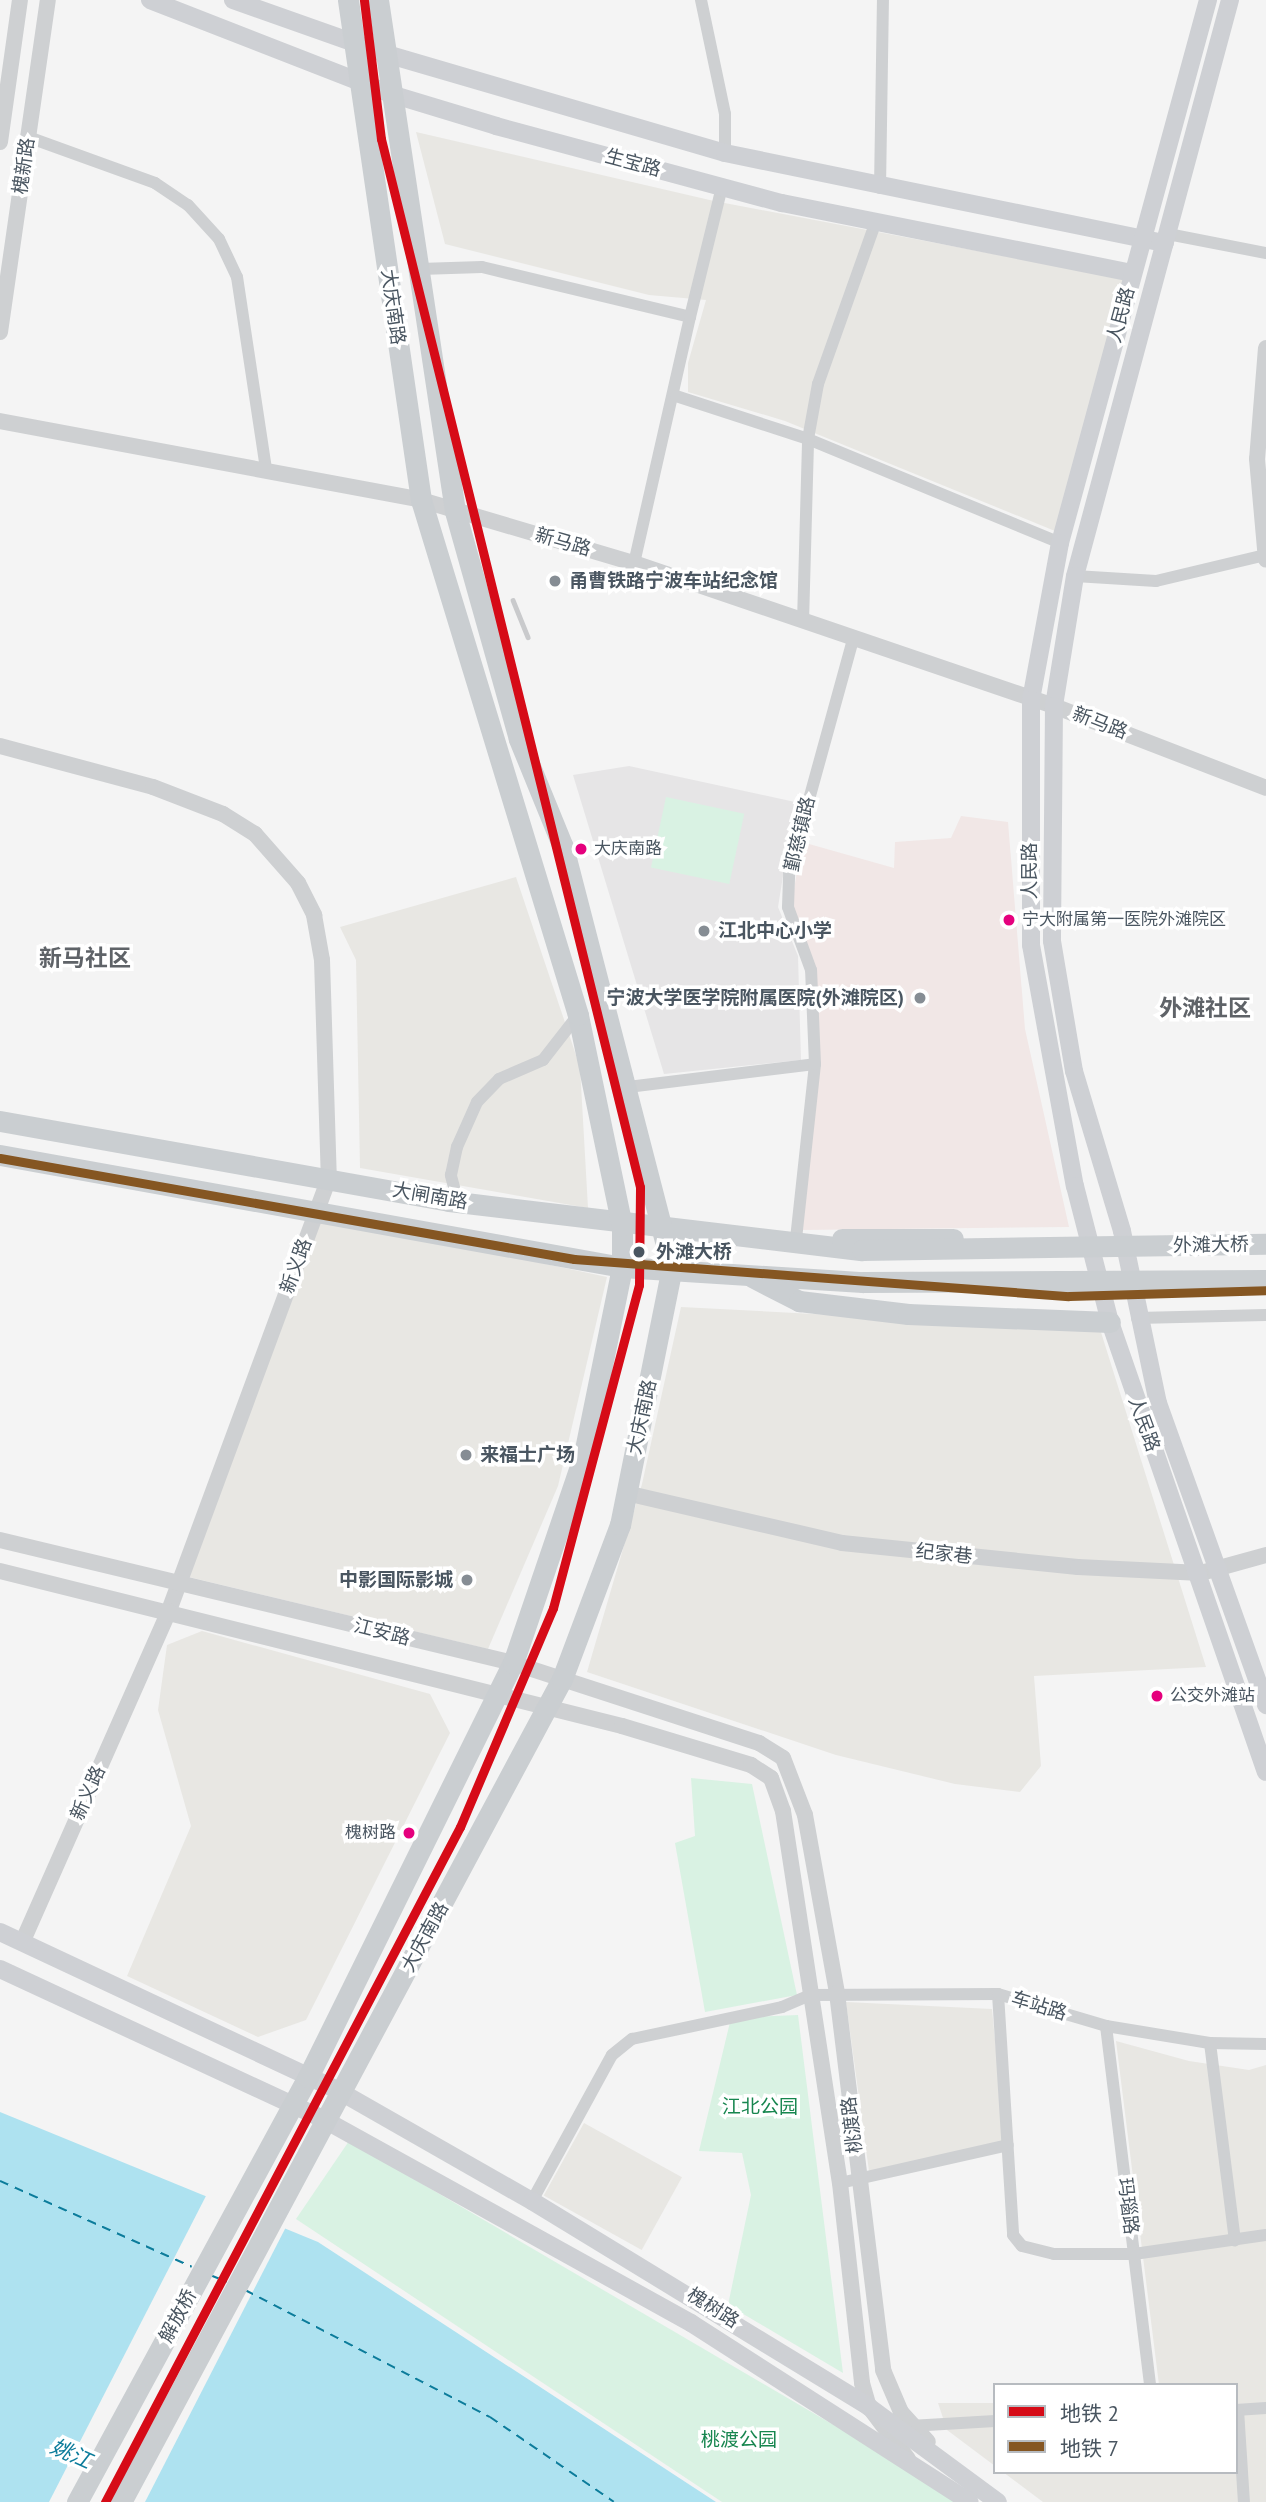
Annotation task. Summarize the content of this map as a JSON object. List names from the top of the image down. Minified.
{"streets":{"main road":["生宝路","大庆南路","人民路","大闸南路","外滩大桥","槐树路","解放桥"],"street":["槐新路","新马路","鄞慈镇路","新义路","纪家巷","江安路","车站路","桃渡路","玛瑙路"]},"crossings":[["生宝路","大庆南路"],["生宝路","人民路"],["大庆南路","新马路"],["大庆南路","大闸南路"],["大庆南路","纪家巷"],["大庆南路","江安路"],["大庆南路","槐树路"],["大庆南路","解放桥"],["人民路","新马路"],["人民路","纪家巷"],["新马路","鄞慈镇路"],["大闸南路","外滩大桥"],["大闸南路","新义路"],["新义路","江安路"],["新义路","槐树路"],["江安路","桃渡路"],["车站路","桃渡路"],["车站路","玛瑙路"],["车站路","槐树路"],["桃渡路","槐树路"],["槐树路","解放桥"]],"districts":["新马社区","外滩社区"],"water":["姚江"],"parks":["江北公园","桃渡公园"],"places":["甬曹铁路宁波车站纪念馆","大庆南路","宁大附属第一医院外滩院区","江北中心小学","宁波大学医学院附属医院(外滩院区)","外滩大桥","来福士广场","中影国际影城","公交外滩站","槐树路"],"lines":["metro line 2","metro line 7"],"legend":["地铁 2","地铁 7"]}
